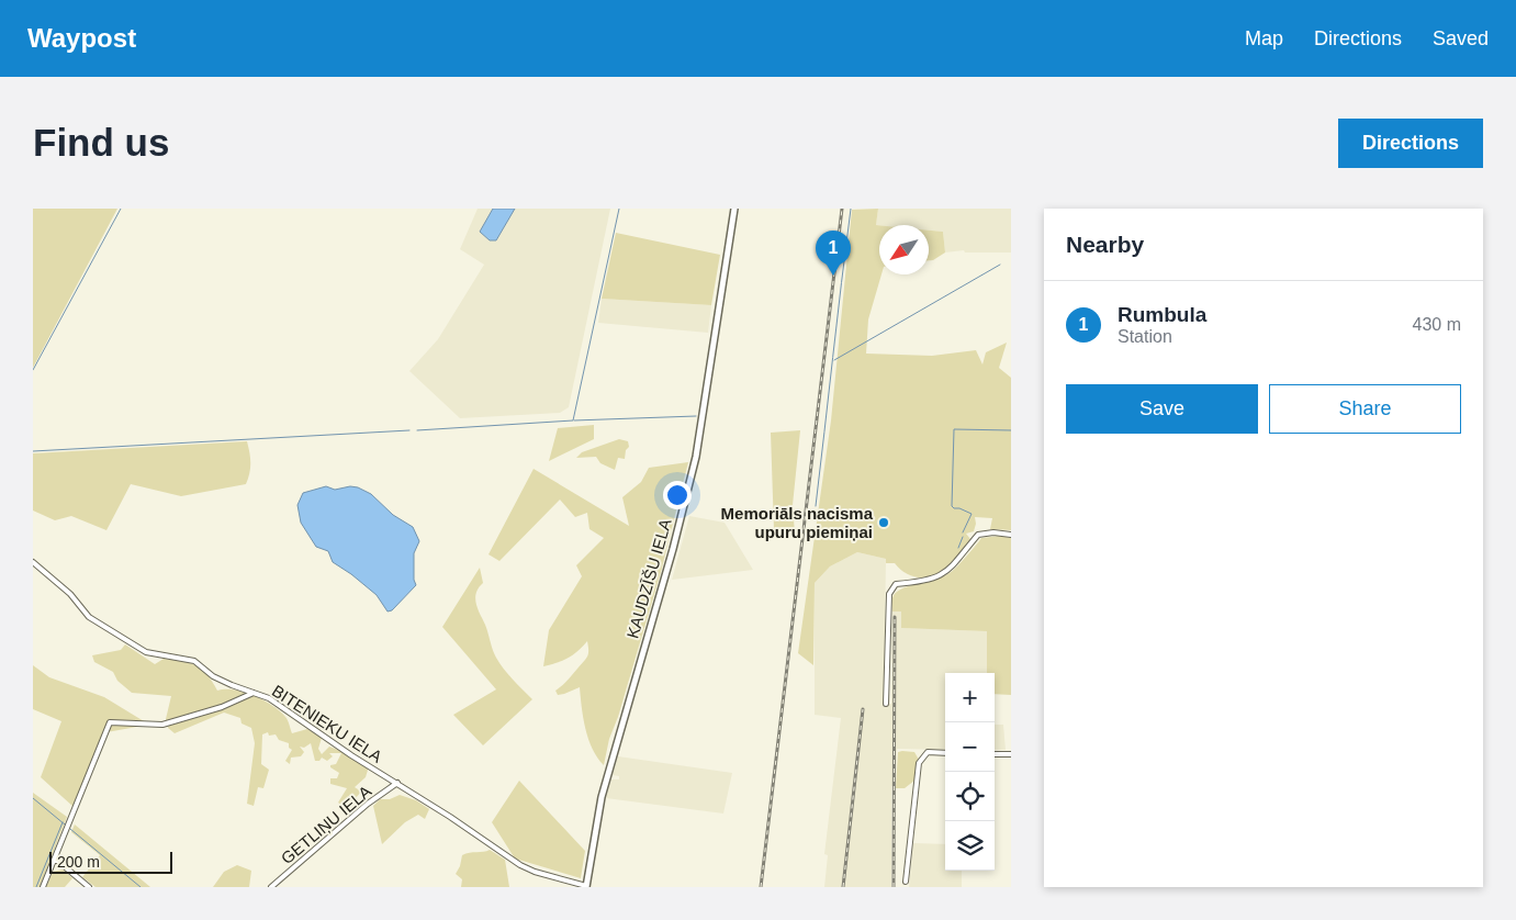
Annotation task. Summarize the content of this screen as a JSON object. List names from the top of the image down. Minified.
{"streets":{"street":["KAUDZĪŠU IELA","BITENIEKU IELA","GETLIŅU IELA"]},"crossings":[["KAUDZĪŠU IELA","BITENIEKU IELA"],["BITENIEKU IELA","GETLIŅU IELA"]],"places":["Memoriāls nacisma upuru piemiņai"],"scale_bar":"200 m","north":"bottom left","page":{"header":"Waypost","nav":["Map","Directions","Saved"],"buttons":["Directions",["Save","Share"]],"title":"Find us","heading":"Nearby","pins":"1","list":[{"mark":"1","name":"Rumbula","note":"Station","value":"430 m"}],"map_buttons":["+","−"],"scale":"200 m"}}
